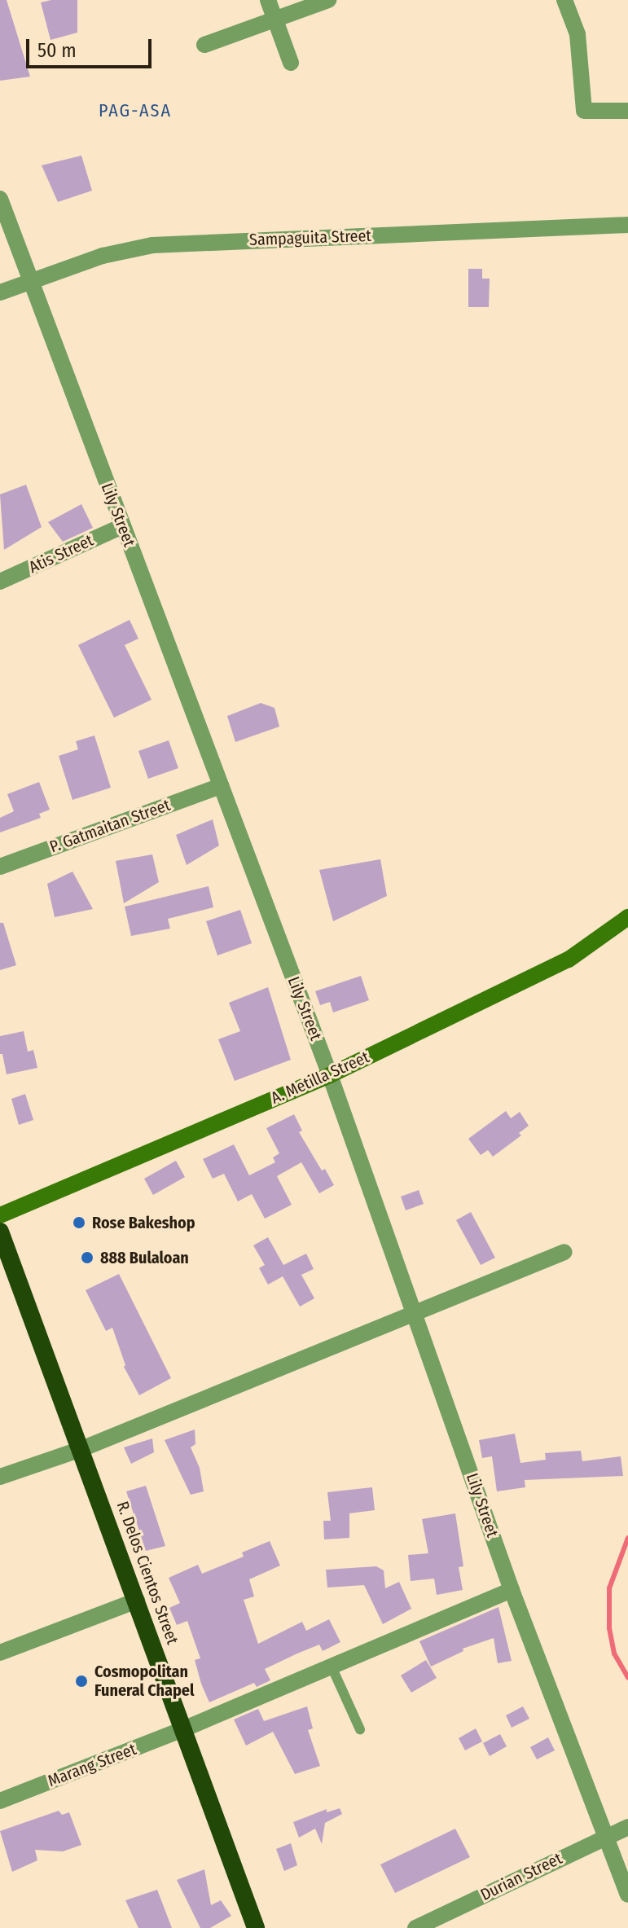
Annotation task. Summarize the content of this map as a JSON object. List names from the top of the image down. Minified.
{"streets":{"highway":["R. Delos Cientos Street"],"main road":["A. Metilla Street"],"street":["Sampaguita Street","Lily Street","Atis Street","P. Gatmaitan Street","Marang Street","Durian Street"]},"crossings":[["Sampaguita Street","Lily Street"],["Lily Street","Atis Street"],["Lily Street","P. Gatmaitan Street"],["Lily Street","A. Metilla Street"],["Lily Street","Marang Street"],["Lily Street","Durian Street"],["R. Delos Cientos Street","Marang Street"]],"districts":["PAG-ASA"],"places":["Rose Bakeshop","888 Bulaloan","Cosmopolitan Funeral Chapel"],"scale_bar":"50 m"}
